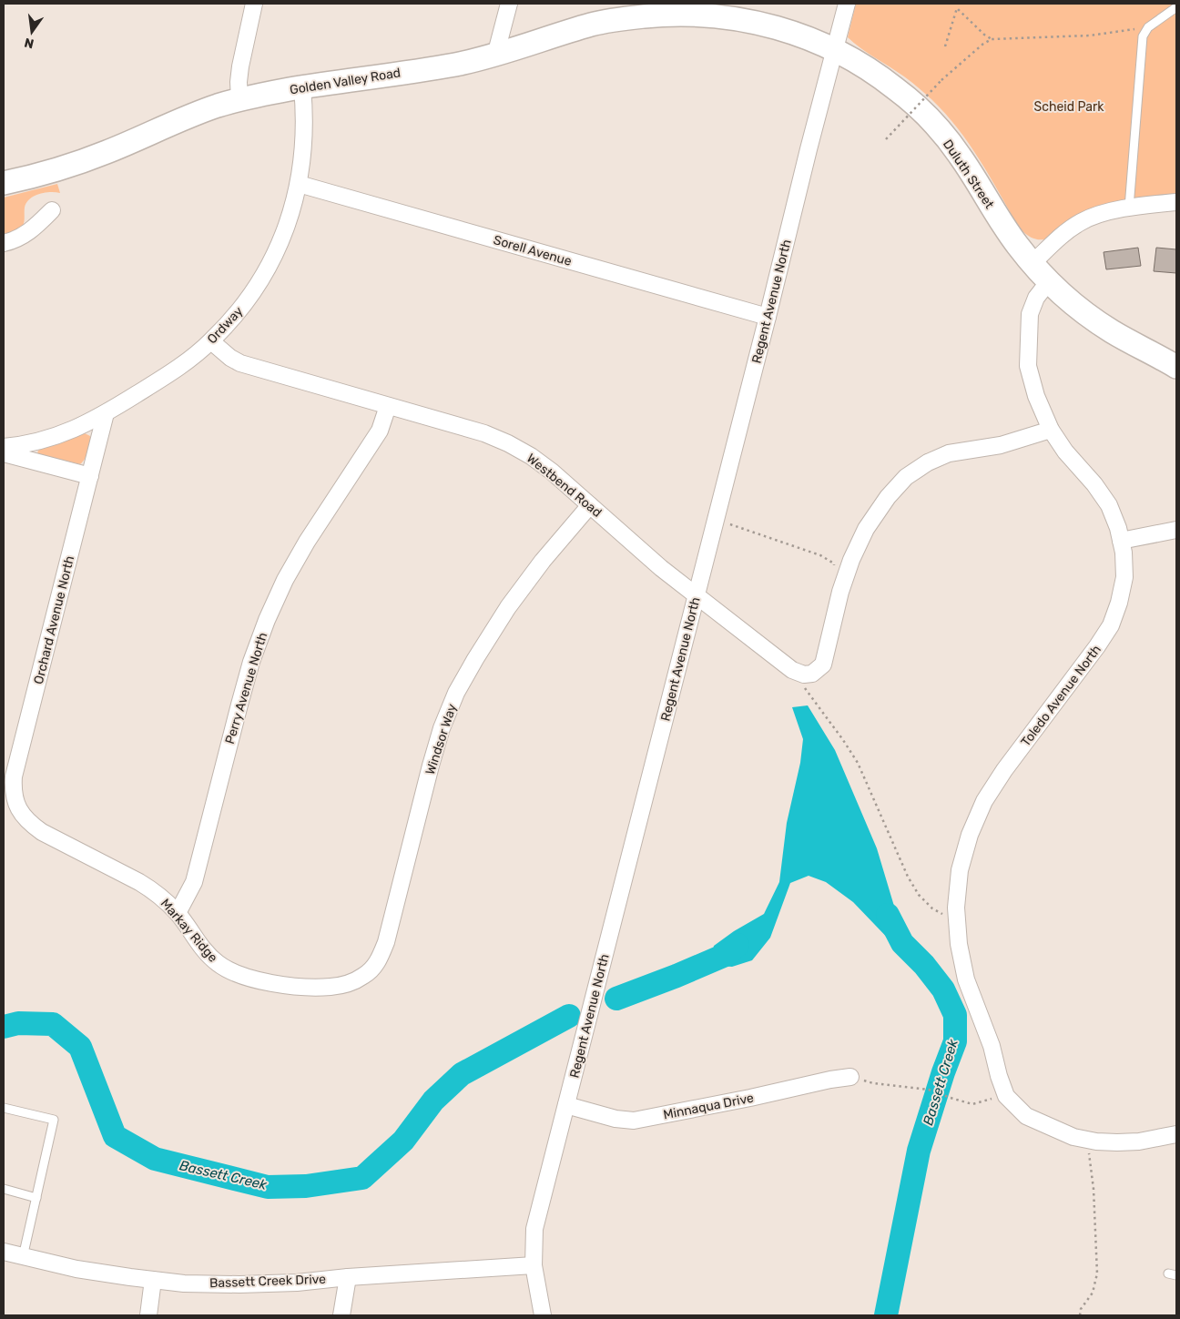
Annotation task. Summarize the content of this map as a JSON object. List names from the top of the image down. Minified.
{"streets":{"street":["Golden Valley Road","Duluth Street","Sorell Avenue","Regent Avenue North","Ordway","Westbend Road","Orchard Avenue North","Perry Avenue North","Toledo Avenue North","Windsor Way","Markay Ridge","Minnaqua Drive","Bassett Creek Drive"]},"crossings":[["Golden Valley Road","Duluth Street"],["Golden Valley Road","Ordway"],["Duluth Street","Regent Avenue North"],["Duluth Street","Toledo Avenue North"],["Sorell Avenue","Regent Avenue North"],["Sorell Avenue","Ordway"],["Regent Avenue North","Westbend Road"],["Regent Avenue North","Minnaqua Drive"],["Regent Avenue North","Bassett Creek Drive"],["Ordway","Westbend Road"],["Ordway","Orchard Avenue North"],["Westbend Road","Perry Avenue North"],["Westbend Road","Windsor Way"],["Orchard Avenue North","Markay Ridge"],["Perry Avenue North","Markay Ridge"],["Windsor Way","Markay Ridge"]],"water":["Bassett Creek"],"parks":["Scheid Park"],"north":"bottom"}
